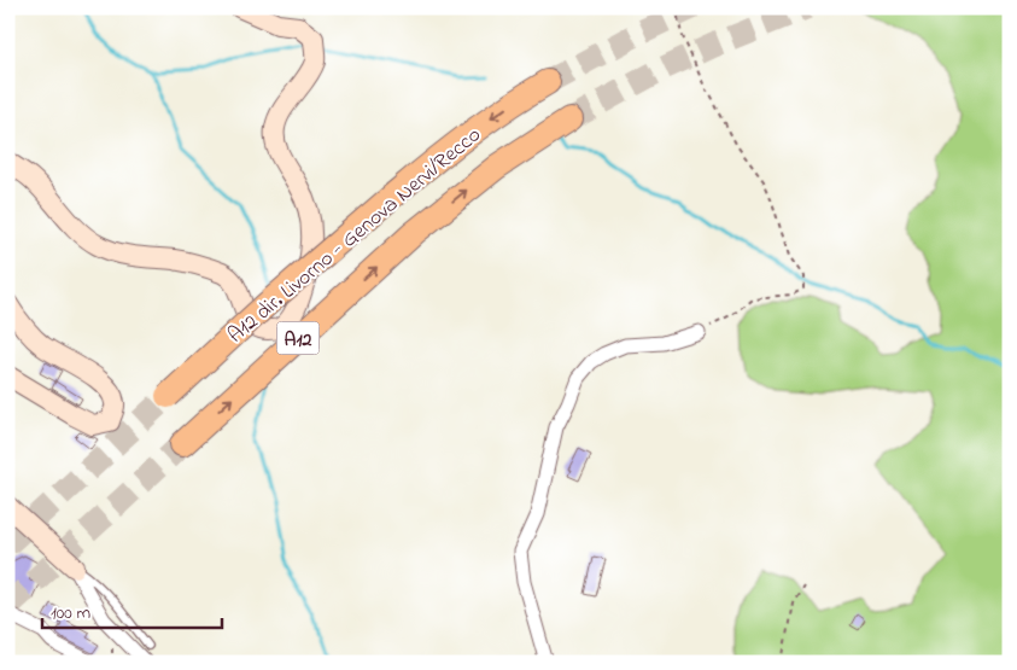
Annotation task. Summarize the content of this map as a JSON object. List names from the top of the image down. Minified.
{"streets":{"highway":["A12 dir. Livorno - Genova Nervi/Recco","A12"]},"scale_bar":"100 m"}
